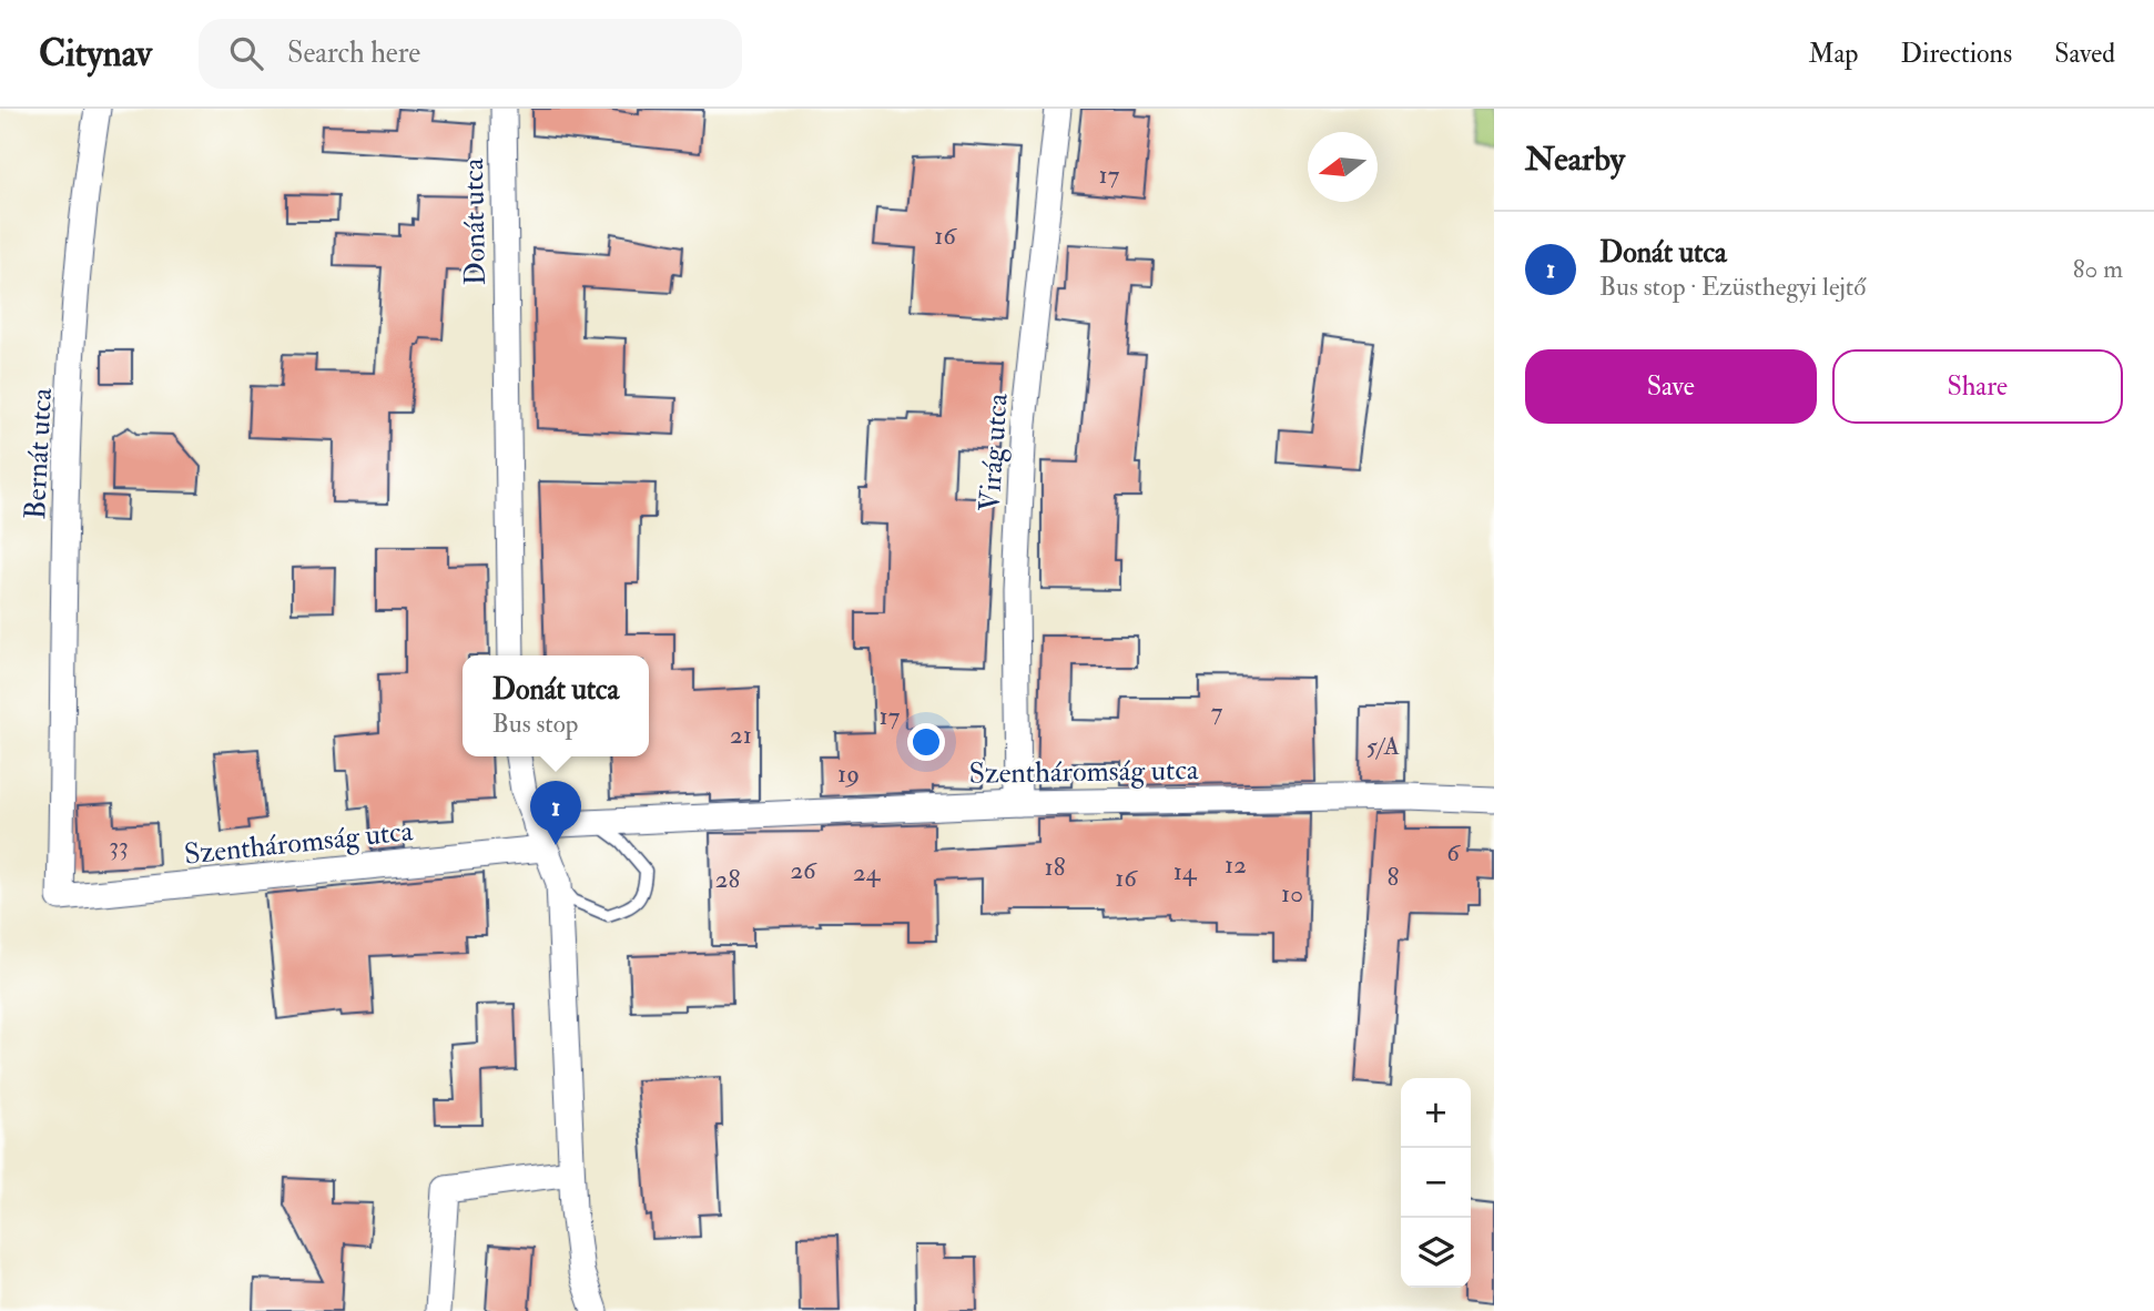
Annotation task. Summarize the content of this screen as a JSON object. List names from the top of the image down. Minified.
{"streets":{"street":["Donát utca","Virág utca","Bernát utca","Szentháromság utca"]},"crossings":[["Virág utca","Szentháromság utca"],["Bernát utca","Szentháromság utca"]],"house_numbers":["17","16","7","17","21","5/A","19","33","6","12","18","26","14","24","8","16","28","10"],"north":"left","page":{"header":"Citynav","search":"Search here","nav":["Map","Directions","Saved"],"heading":"Nearby","list":[{"mark":"1","name":"Donát utca","note":"Bus stop · Ezüsthegyi lejtő","value":"80 m"}],"buttons":["Save","Share"],"popup":["Donát utca","Bus stop"],"pins":"1","map_buttons":["+","−"]}}
